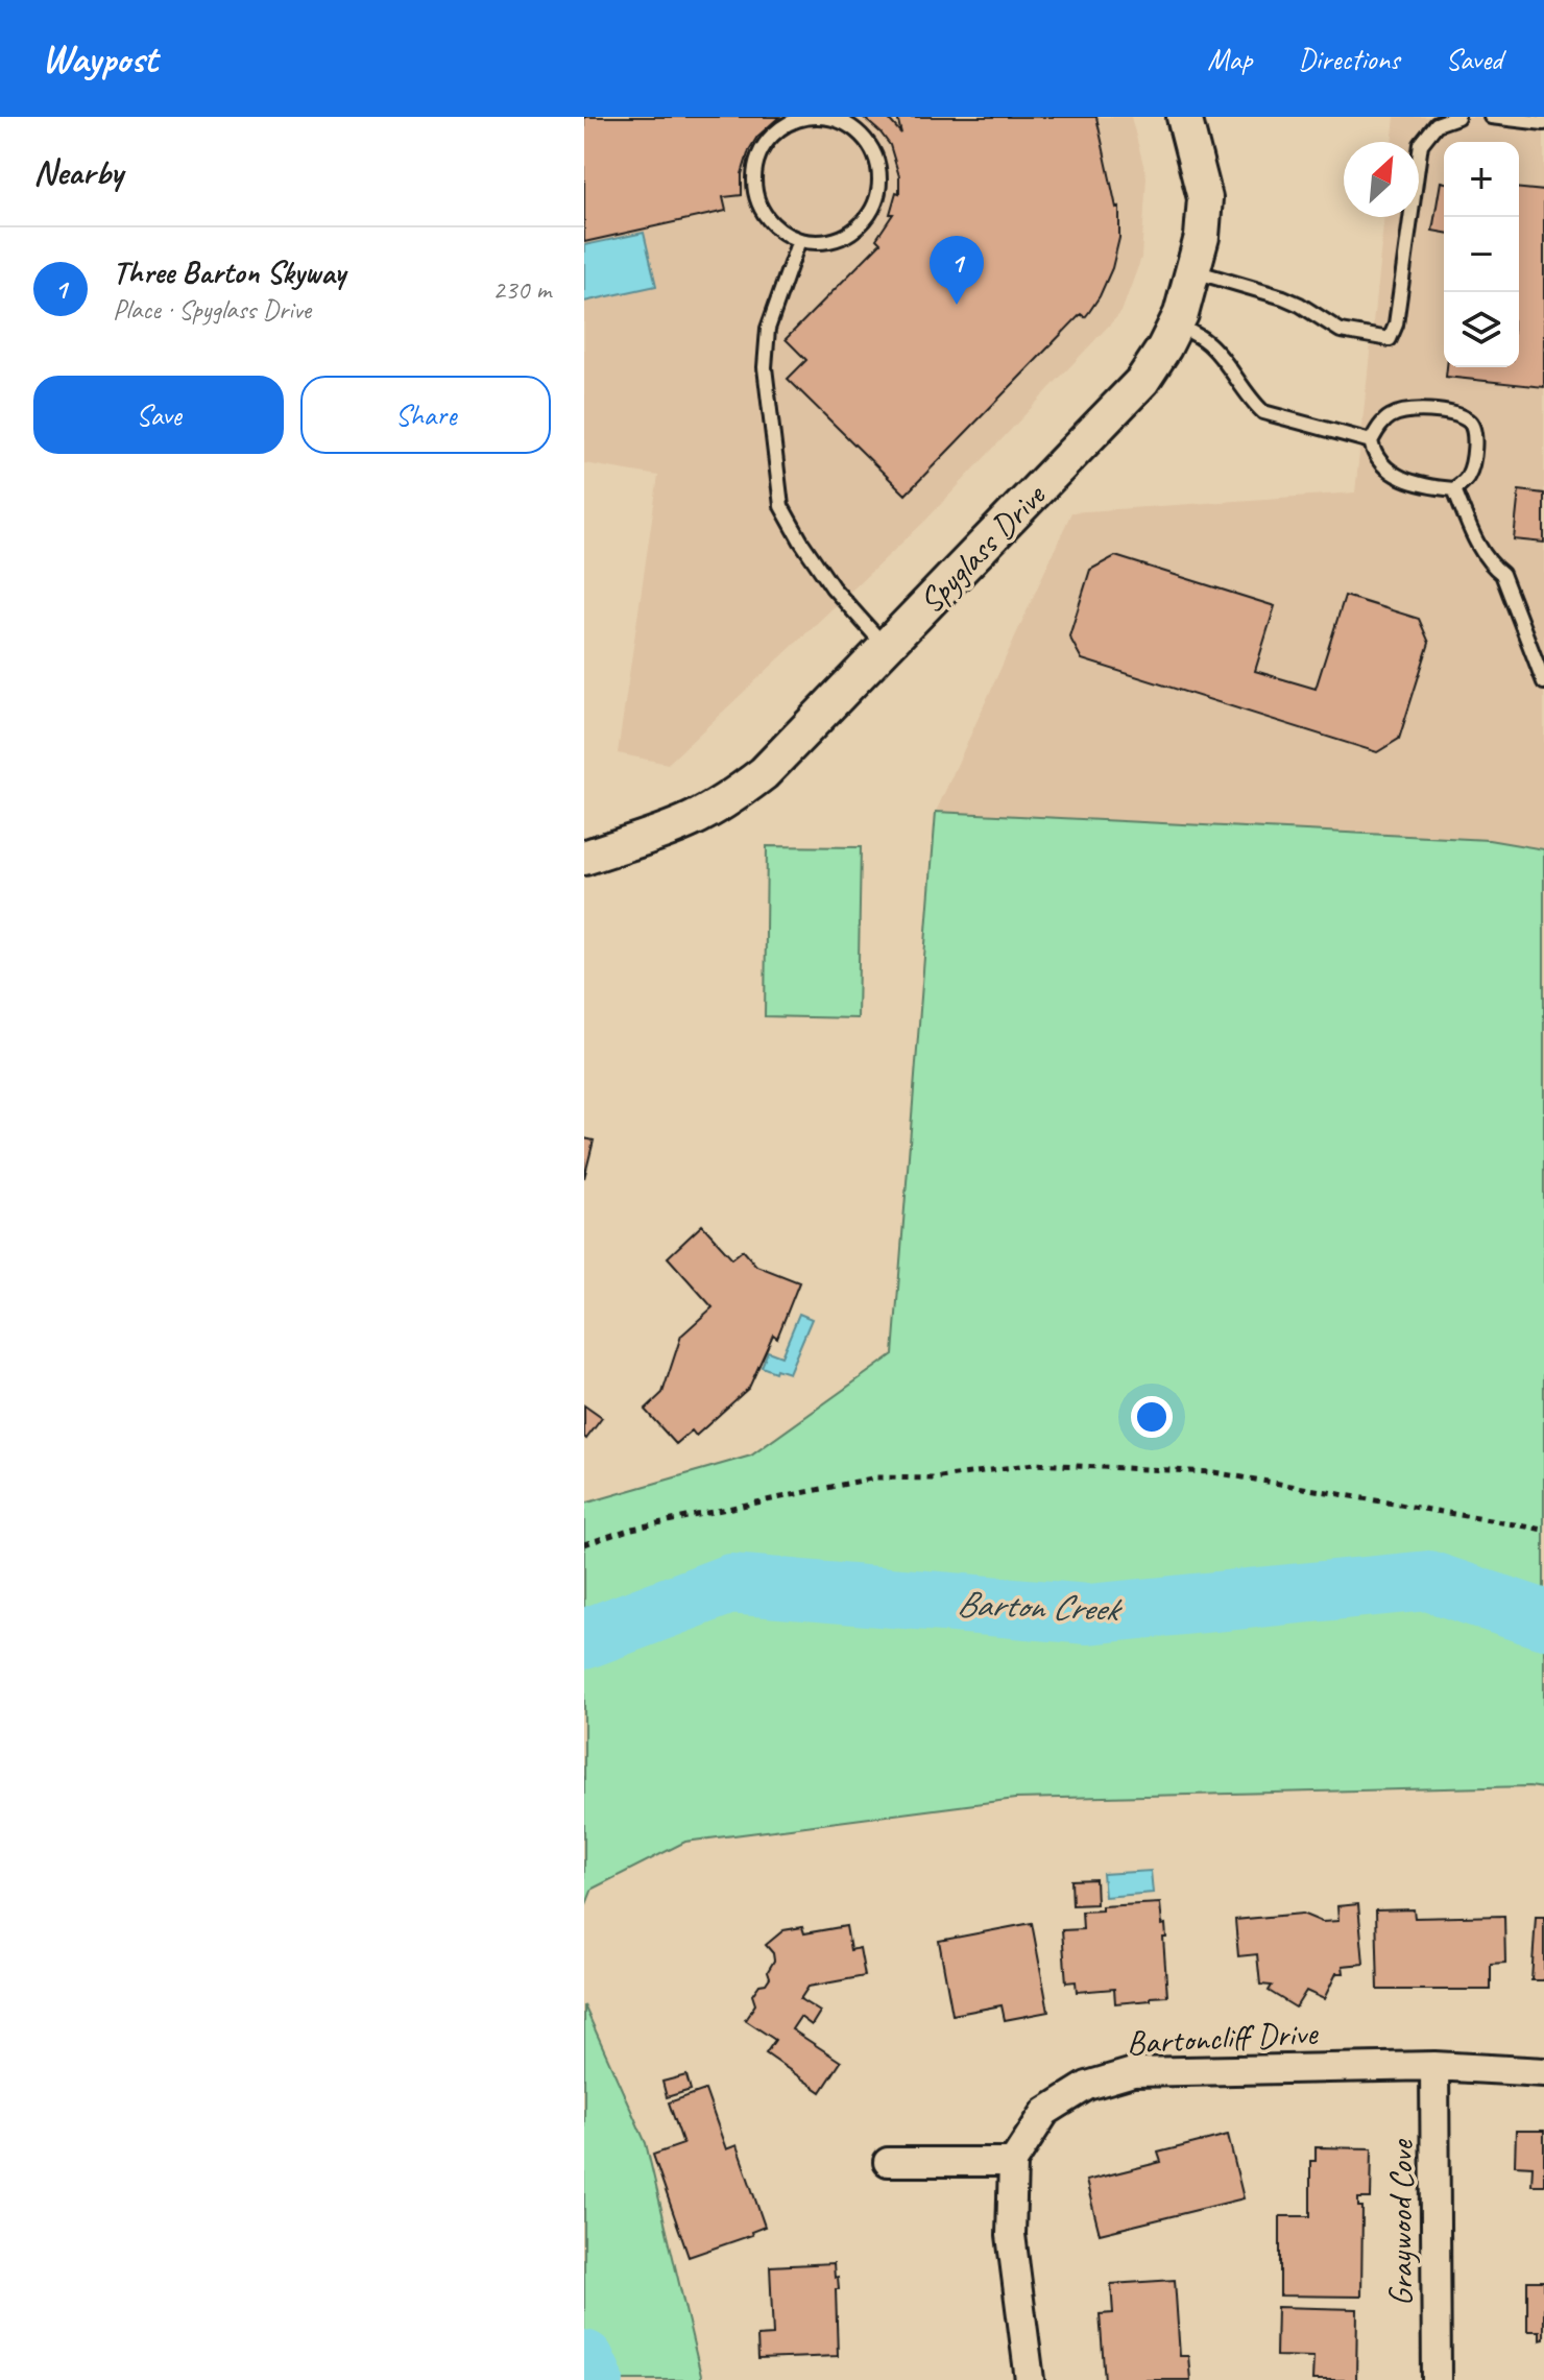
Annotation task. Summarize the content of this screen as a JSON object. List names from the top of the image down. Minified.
{"streets":{"street":["Spyglass Drive","Bartoncliff Drive","Graywood Cove"]},"crossings":[["Bartoncliff Drive","Graywood Cove"]],"water":["Barton Creek"],"north":"top right","page":{"header":"Waypost","nav":["Map","Directions","Saved"],"heading":"Nearby","map_buttons":["+","−"],"list":[{"mark":"1","name":"Three Barton Skyway","note":"Place · Spyglass Drive","value":"230 m"}],"pins":"1","buttons":["Save","Share"]}}
